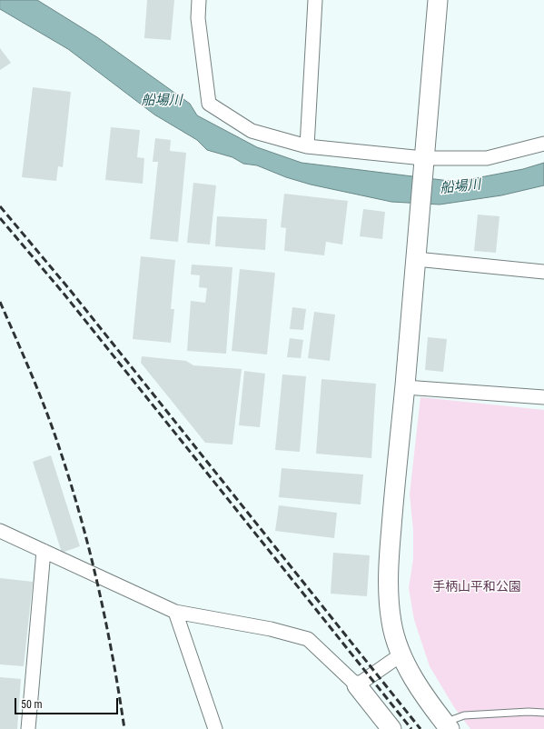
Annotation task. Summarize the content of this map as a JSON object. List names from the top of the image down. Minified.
{"water":["船場川"],"parks":["手柄山平和公園"],"scale_bar":"50 m"}
